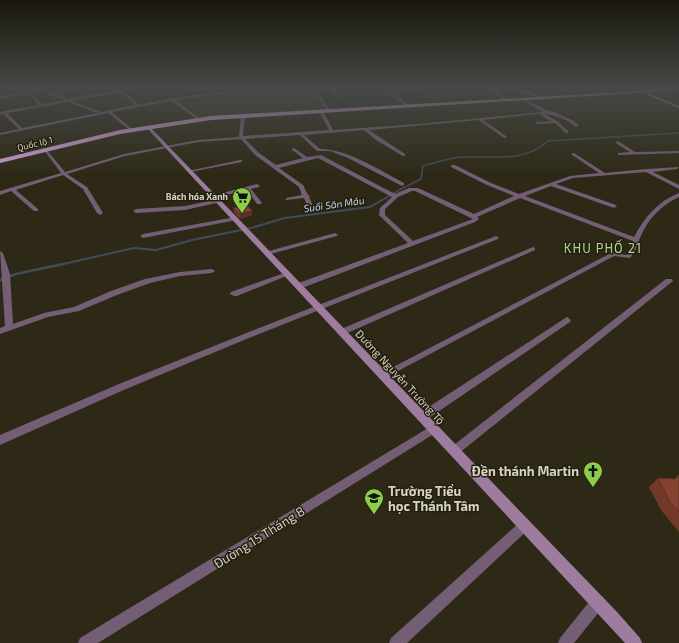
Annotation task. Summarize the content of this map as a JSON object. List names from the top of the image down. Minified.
{"streets":{"highway":["Quốc lộ 1"],"main road":["Đường Nguyễn Trường Tộ"],"street":["Đường 15 Tháng 8"]},"crossings":[["Quốc lộ 1","Đường Nguyễn Trường Tộ"],["Đường Nguyễn Trường Tộ","Đường 15 Tháng 8"]],"districts":["KHU PHỐ 21"],"water":["Suối Săn Máu"],"places":{"supermarket":["Bách hóa Xanh"],"church":["Đền thánh Martin"],"school or university":["Trường Tiểu học Thánh Tâm"]}}
